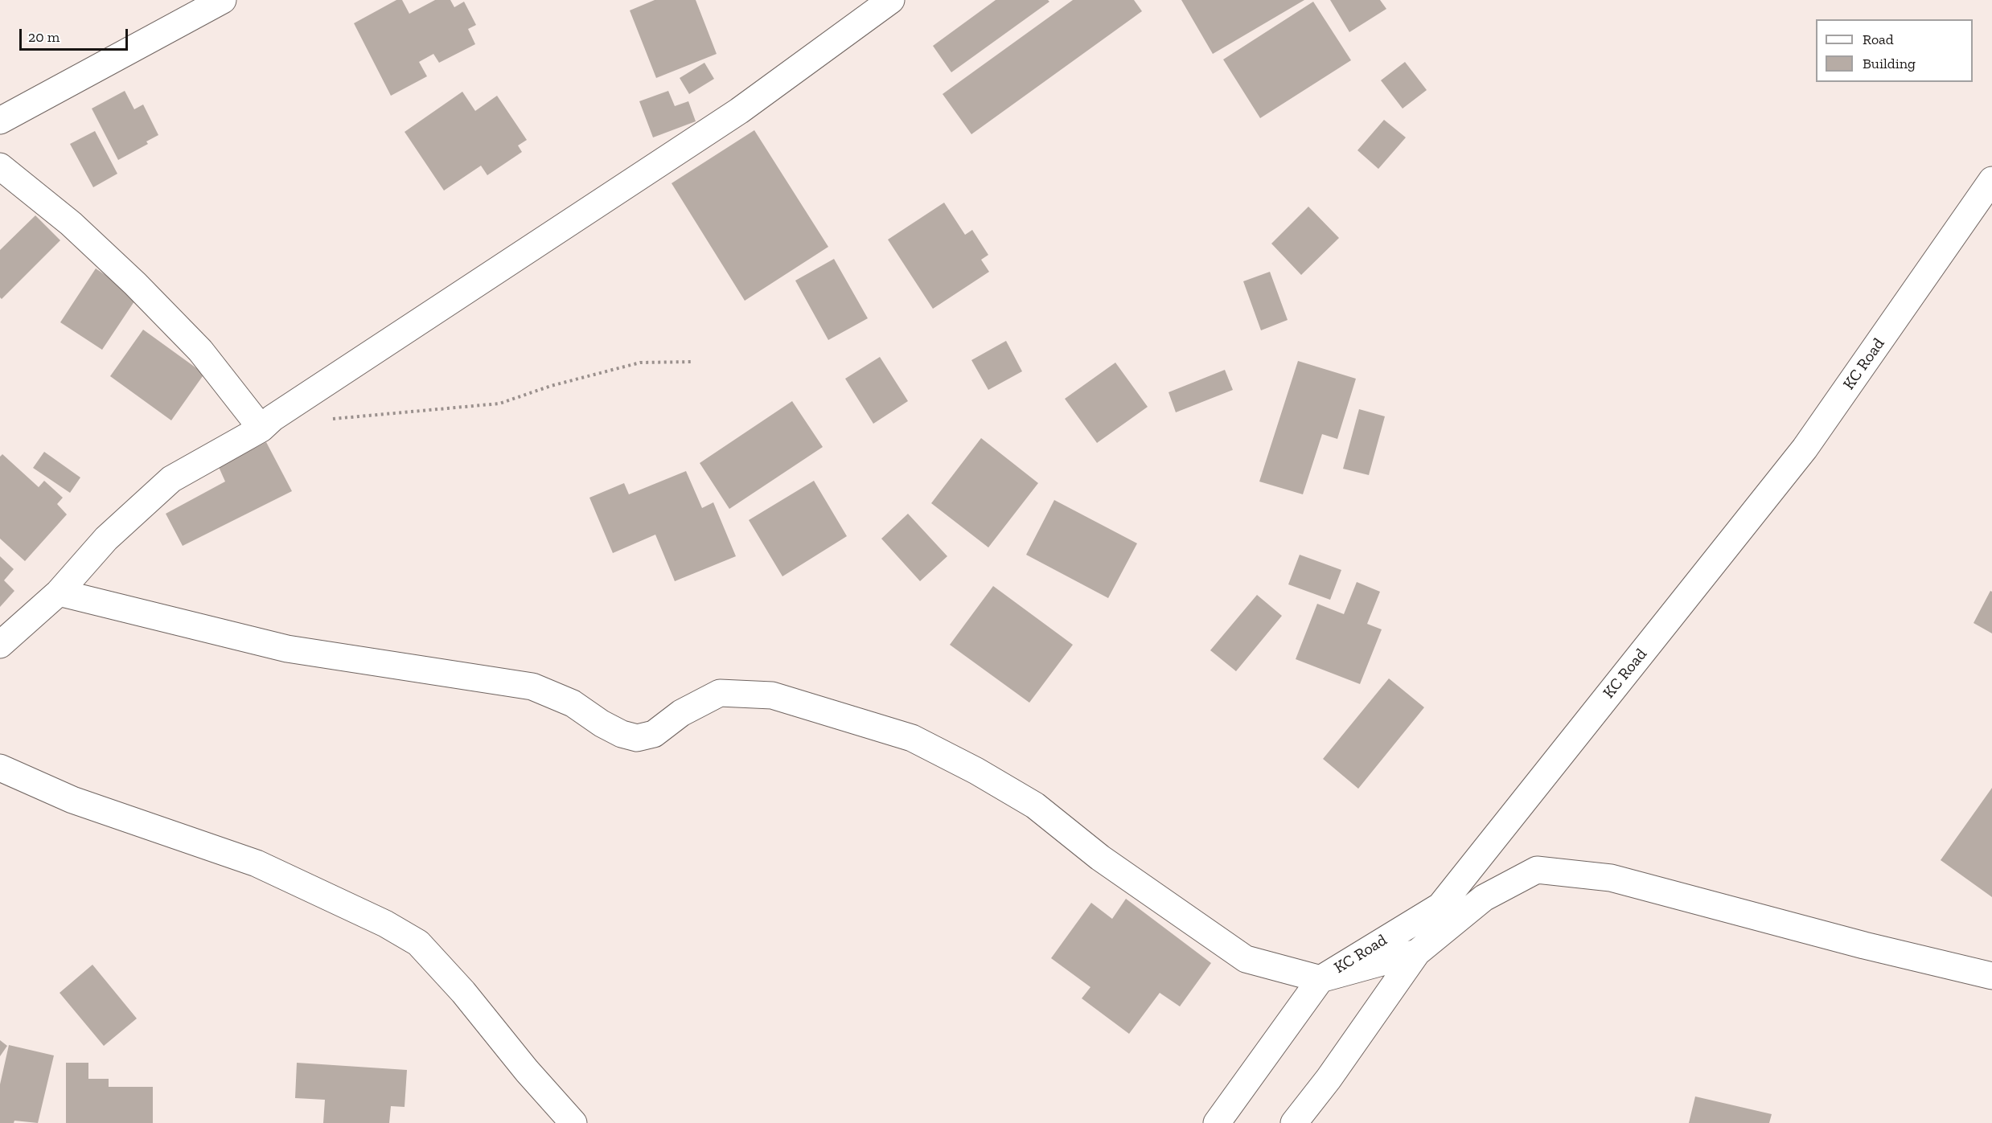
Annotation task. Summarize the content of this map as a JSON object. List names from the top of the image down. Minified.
{"streets":{"street":["KC Road"]},"legend":["Road","Building"],"scale_bar":"20 m"}
